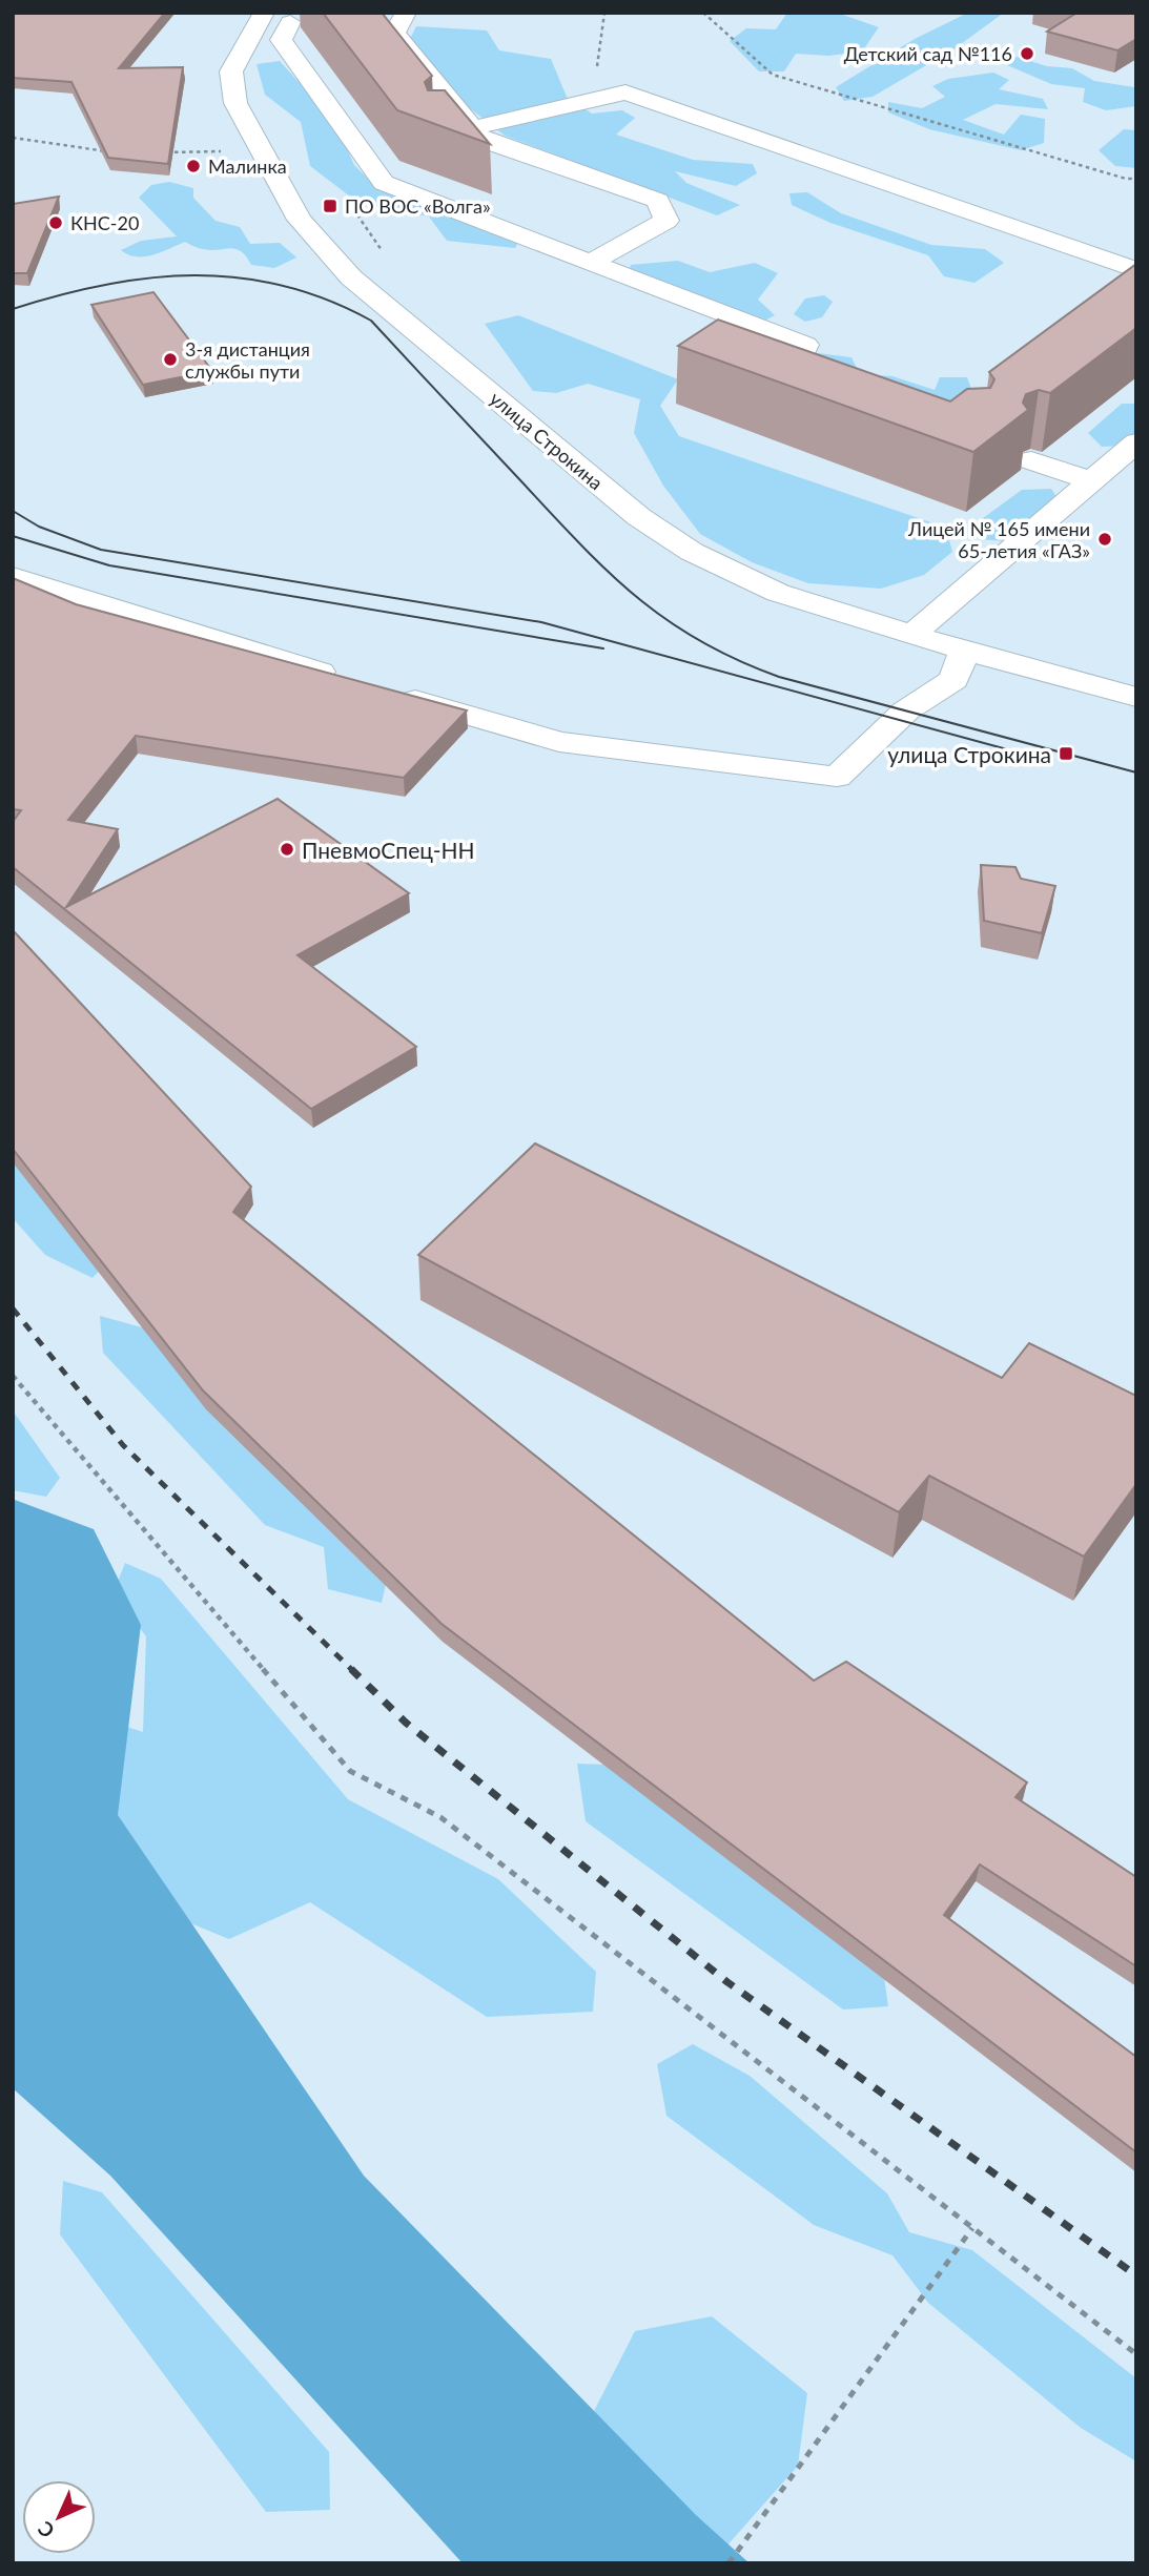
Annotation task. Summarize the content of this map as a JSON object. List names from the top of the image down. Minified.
{"streets":{"street":["улица Строкина"]},"places":{"other":["Детский сад №116","Малинка","КНС-20","3-я дистанция службы пути","Лицей № 165 имени 65-летия «ГАЗ»","ПневмоСпец-НН"],"transit":["ПО ВОС «Волга»","улица Строкина"]},"north":"bottom left"}
